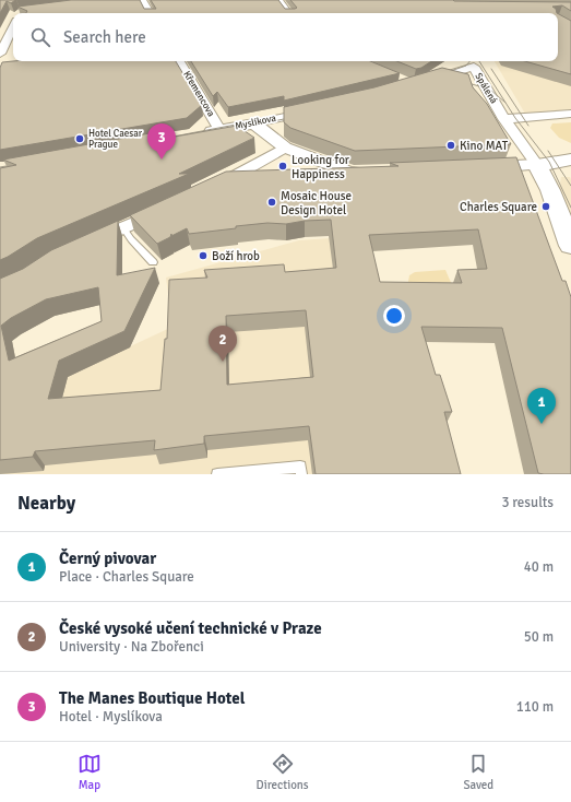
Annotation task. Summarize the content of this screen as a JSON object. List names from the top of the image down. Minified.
{"streets":{"street":["Spálená","Křemencova","Myslíkova"]},"crossings":[["Křemencova","Myslíkova"]],"places":["Hotel Caesar Prague","Kino MAT","Looking for Happiness","Mosaic House Design Hotel","Charles Square","Boží hrob"],"page":{"search":"Search here","pins":["3","2","1"],"heading":["Nearby","3 results"],"list":[{"mark":"1","name":"Černý pivovar","note":"Place · Charles Square","value":"40 m"},{"mark":"2","name":"České vysoké učení technické v Praze","note":"University · Na Zbořenci","value":"50 m"},{"mark":"3","name":"The Manes Boutique Hotel","note":"Hotel · Myslíkova","value":"110 m"}],"nav":["Map","Directions","Saved"]}}
